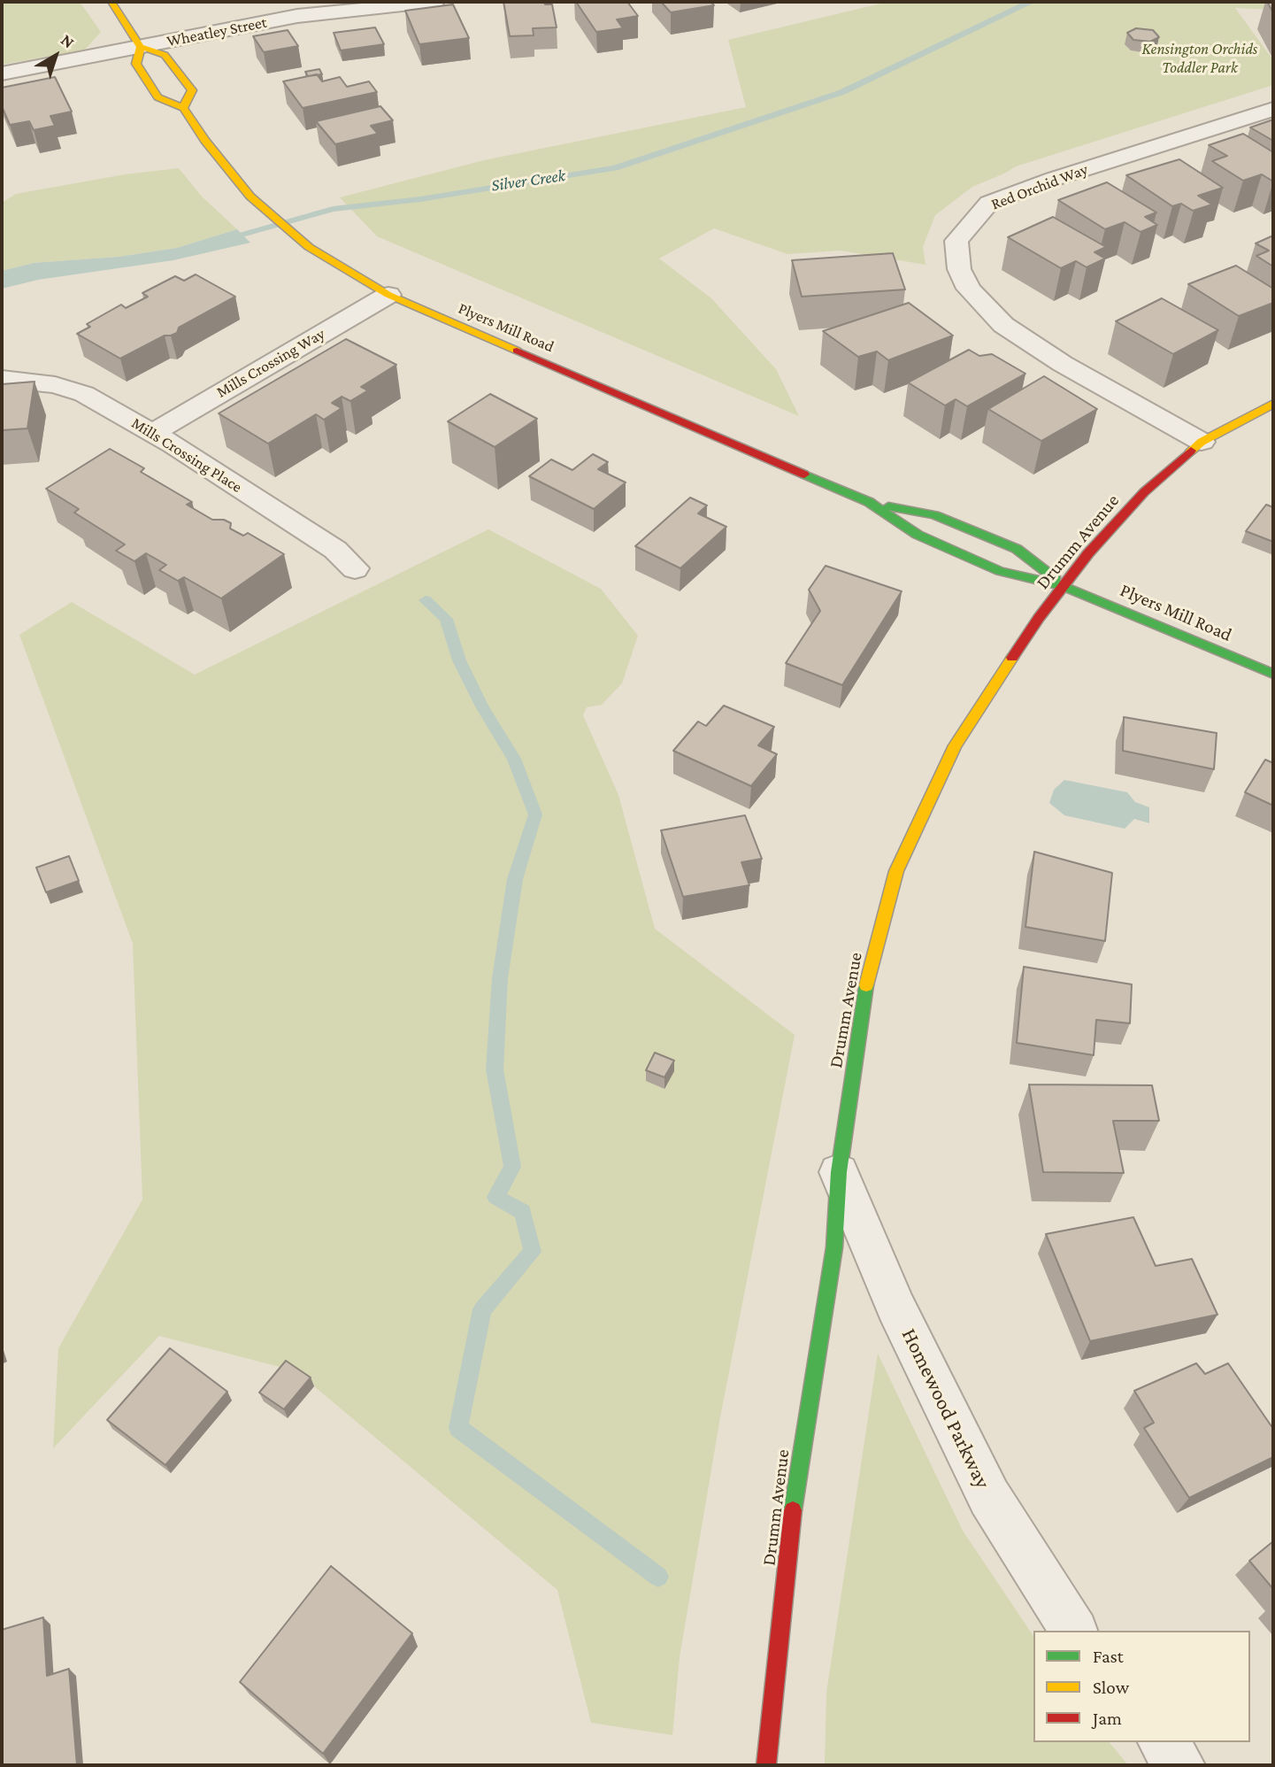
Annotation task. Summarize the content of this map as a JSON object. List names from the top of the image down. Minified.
{"streets":{"street":["Wheatley Street","Red Orchid Way","Plyers Mill Road","Mills Crossing Way","Mills Crossing Place","Drumm Avenue","Homewood Parkway"]},"crossings":[["Wheatley Street","Plyers Mill Road"],["Red Orchid Way","Drumm Avenue"],["Plyers Mill Road","Mills Crossing Way"],["Plyers Mill Road","Drumm Avenue"],["Mills Crossing Way","Mills Crossing Place"],["Drumm Avenue","Homewood Parkway"]],"water":["Silver Creek"],"parks":["Kensington Orchids Toddler Park"],"legend":["Fast","Slow","Jam"],"north":"top right"}
